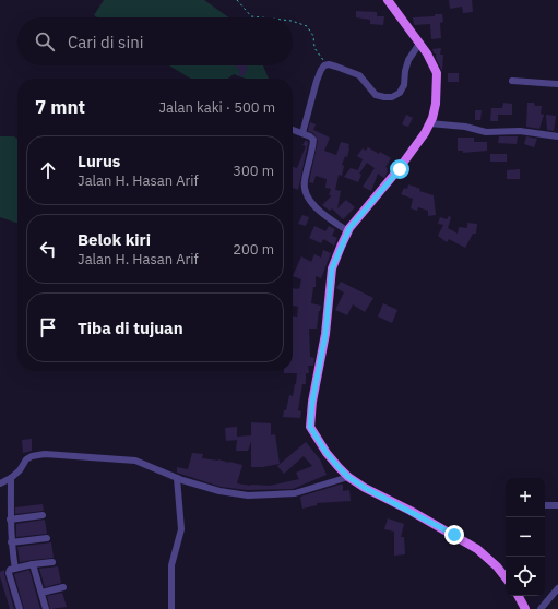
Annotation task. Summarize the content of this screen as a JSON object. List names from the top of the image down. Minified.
{"page":{"search":"Cari di sini","heading":["7 mnt","Jalan kaki · 500 m"],"list":[["Lurus","Jalan H. Hasan Arif","300 m"],["Belok kiri","Jalan H. Hasan Arif","200 m"],"Tiba di tujuan"],"map_buttons":["+","−"]}}
